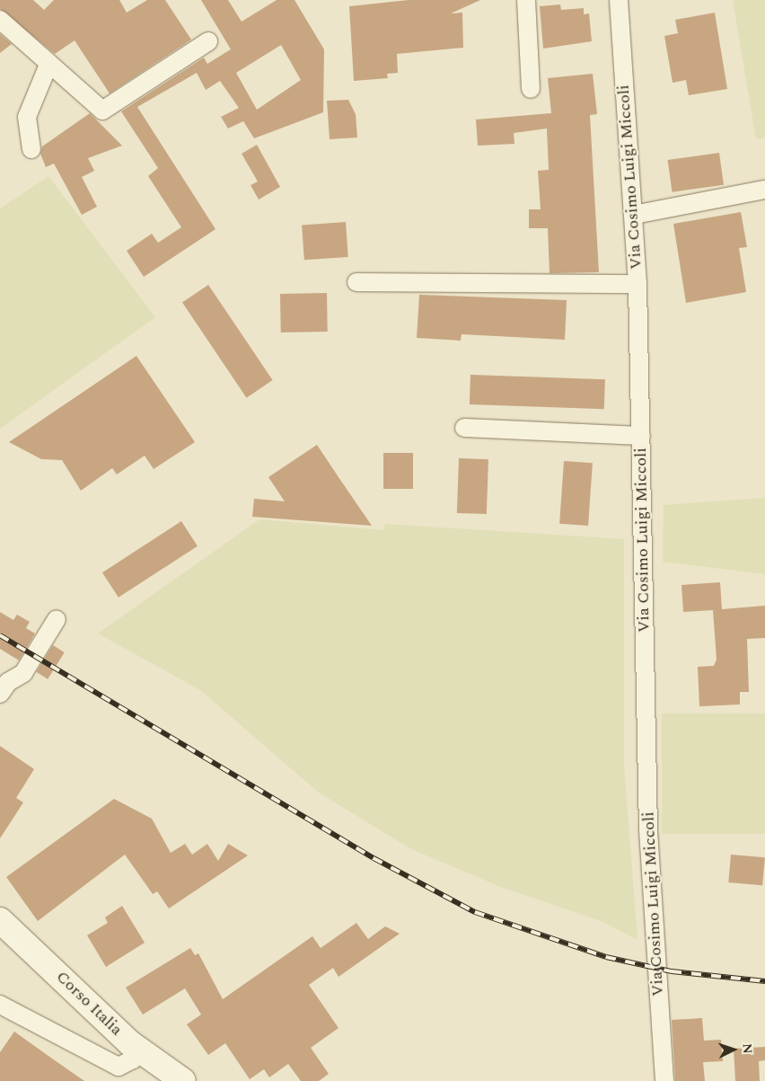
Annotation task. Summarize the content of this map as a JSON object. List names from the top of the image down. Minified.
{"streets":{"main road":["Corso Italia"],"street":["Via Cosimo Luigi Miccoli"]},"north":"right"}
